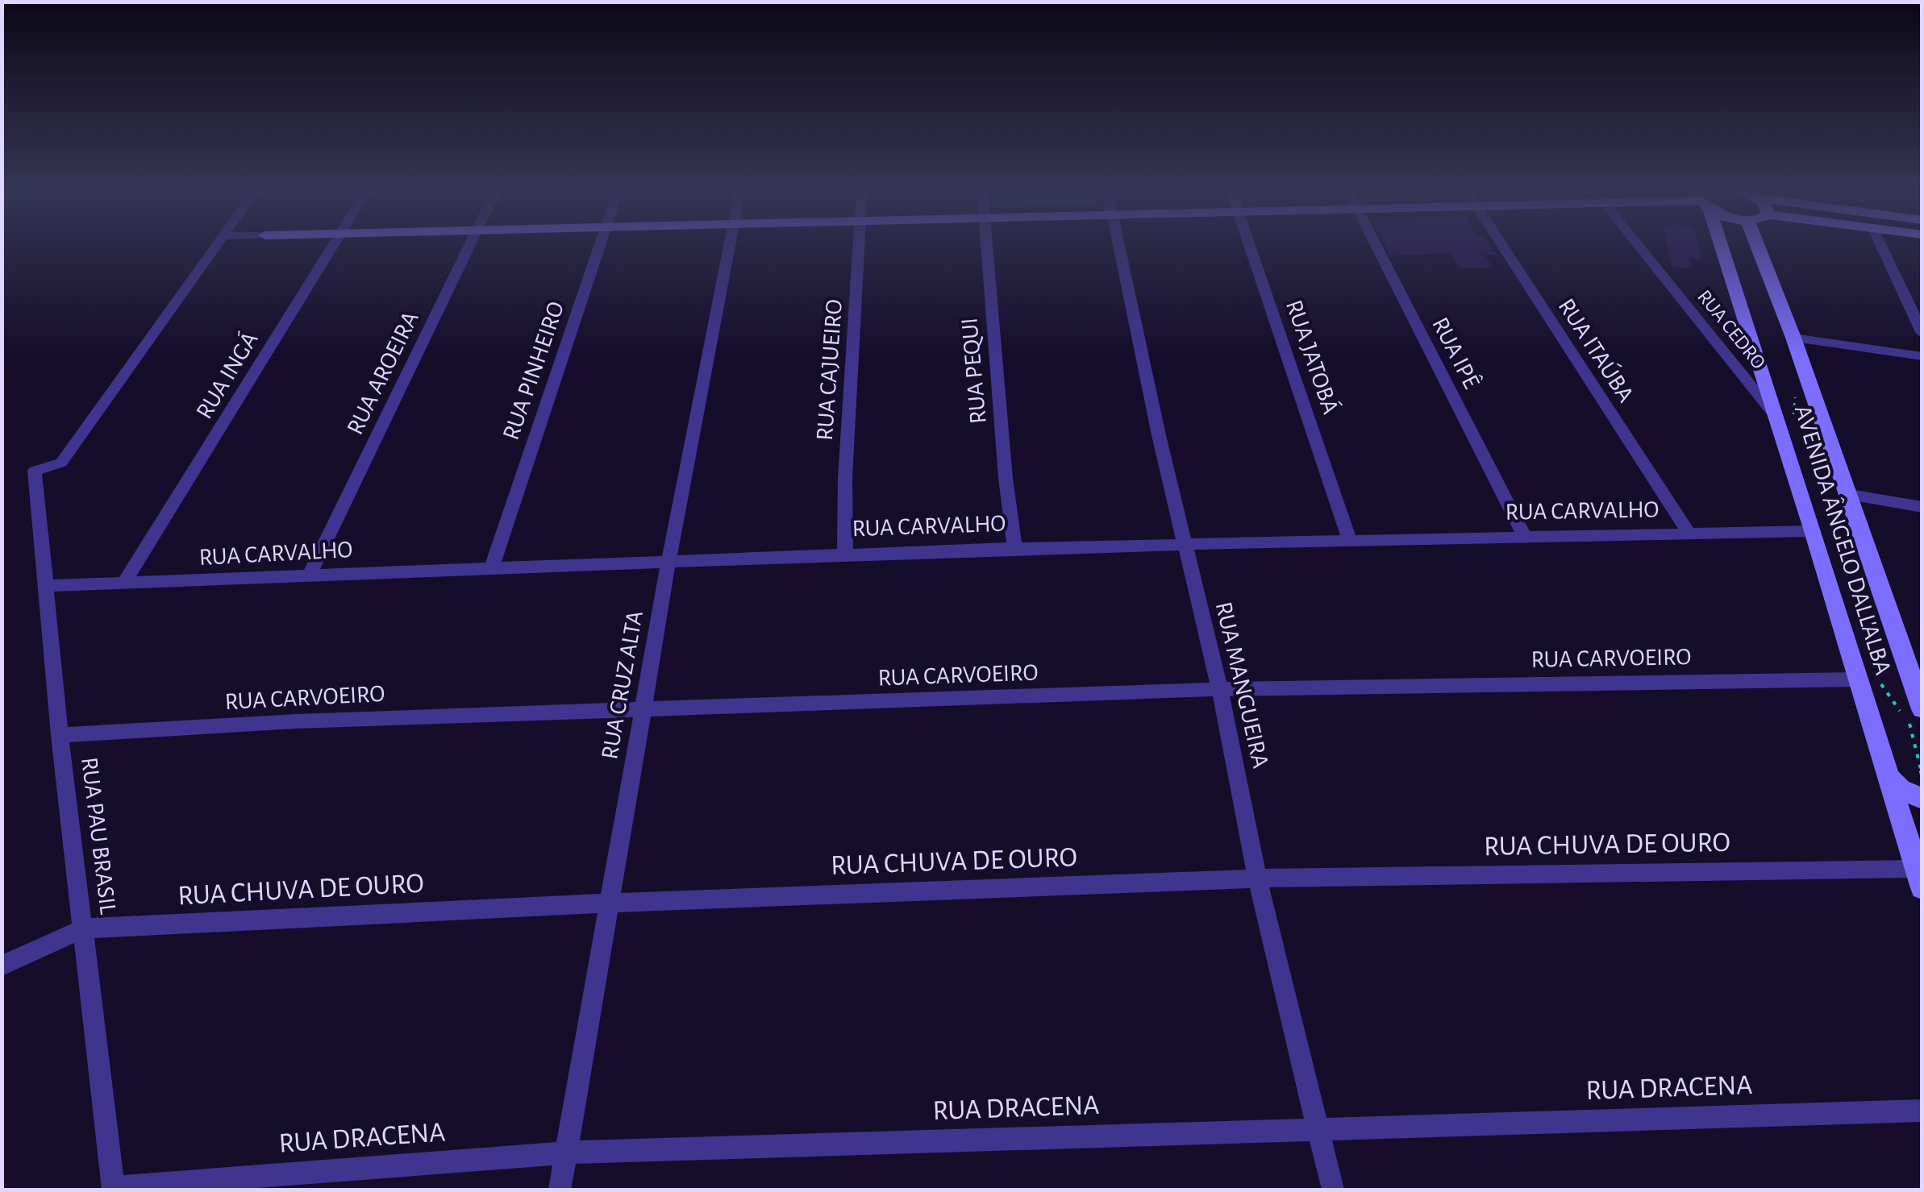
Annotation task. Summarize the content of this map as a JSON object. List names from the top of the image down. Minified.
{"streets":{"street":["RUA CEDRO","RUA ITAÚBA","RUA IPÊ","RUA JATOBÁ","RUA CAJUEIRO","RUA PINHEIRO","RUA PEQUI","RUA AROEIRA","RUA INGÁ","RUA CARVALHO","AVENIDA ÂNGELO DALL'ALBA","RUA CARVOEIRO","RUA CRUZ ALTA","RUA MANGUEIRA","RUA PAU BRASIL","RUA CHUVA DE OURO","RUA DRACENA"]},"crossings":[["RUA CEDRO","AVENIDA ÂNGELO DALL'ALBA"],["RUA ITAÚBA","RUA CARVALHO"],["RUA IPÊ","RUA CARVALHO"],["RUA JATOBÁ","RUA CARVALHO"],["RUA CAJUEIRO","RUA CARVALHO"],["RUA PINHEIRO","RUA CARVALHO"],["RUA PEQUI","RUA CARVALHO"],["RUA AROEIRA","RUA CARVALHO"],["RUA INGÁ","RUA CARVALHO"],["RUA CARVALHO","AVENIDA ÂNGELO DALL'ALBA"],["RUA CARVALHO","RUA CRUZ ALTA"],["RUA CARVALHO","RUA MANGUEIRA"],["RUA CARVALHO","RUA PAU BRASIL"],["AVENIDA ÂNGELO DALL'ALBA","RUA CARVOEIRO"],["AVENIDA ÂNGELO DALL'ALBA","RUA CHUVA DE OURO"],["RUA CARVOEIRO","RUA CRUZ ALTA"],["RUA CARVOEIRO","RUA MANGUEIRA"],["RUA CARVOEIRO","RUA PAU BRASIL"],["RUA CRUZ ALTA","RUA CHUVA DE OURO"],["RUA CRUZ ALTA","RUA DRACENA"],["RUA MANGUEIRA","RUA CHUVA DE OURO"],["RUA MANGUEIRA","RUA DRACENA"],["RUA PAU BRASIL","RUA CHUVA DE OURO"],["RUA PAU BRASIL","RUA DRACENA"]]}
